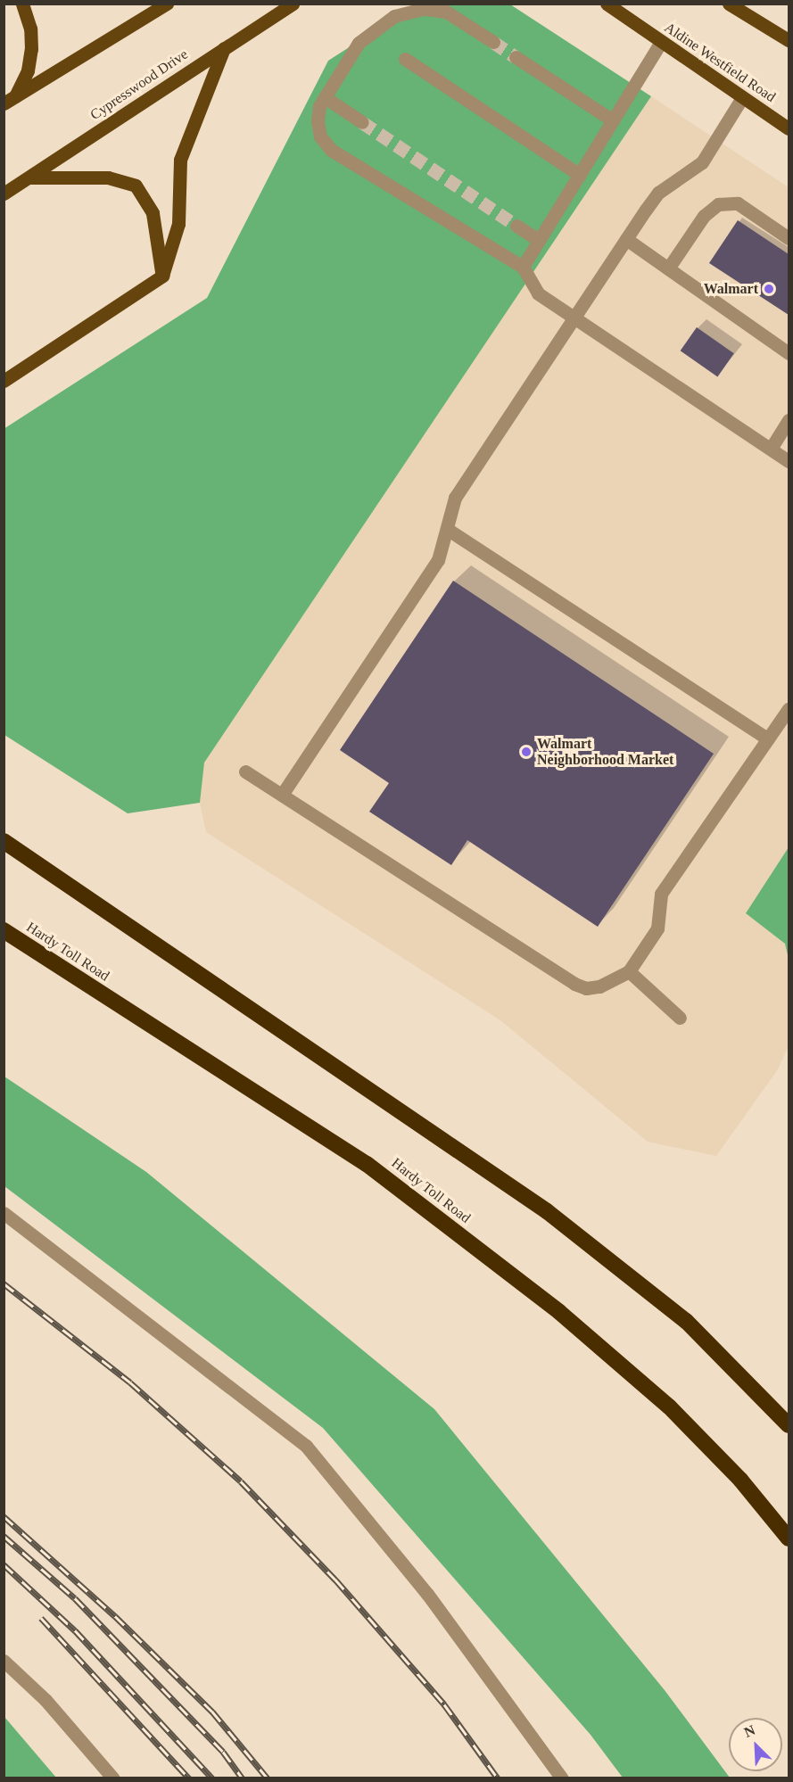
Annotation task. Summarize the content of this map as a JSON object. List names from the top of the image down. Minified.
{"streets":{"highway":["Hardy Toll Road"],"main road":["Aldine Westfield Road","Cypresswood Drive"]},"places":["Walmart","Walmart Neighborhood Market"],"north":"top left"}
